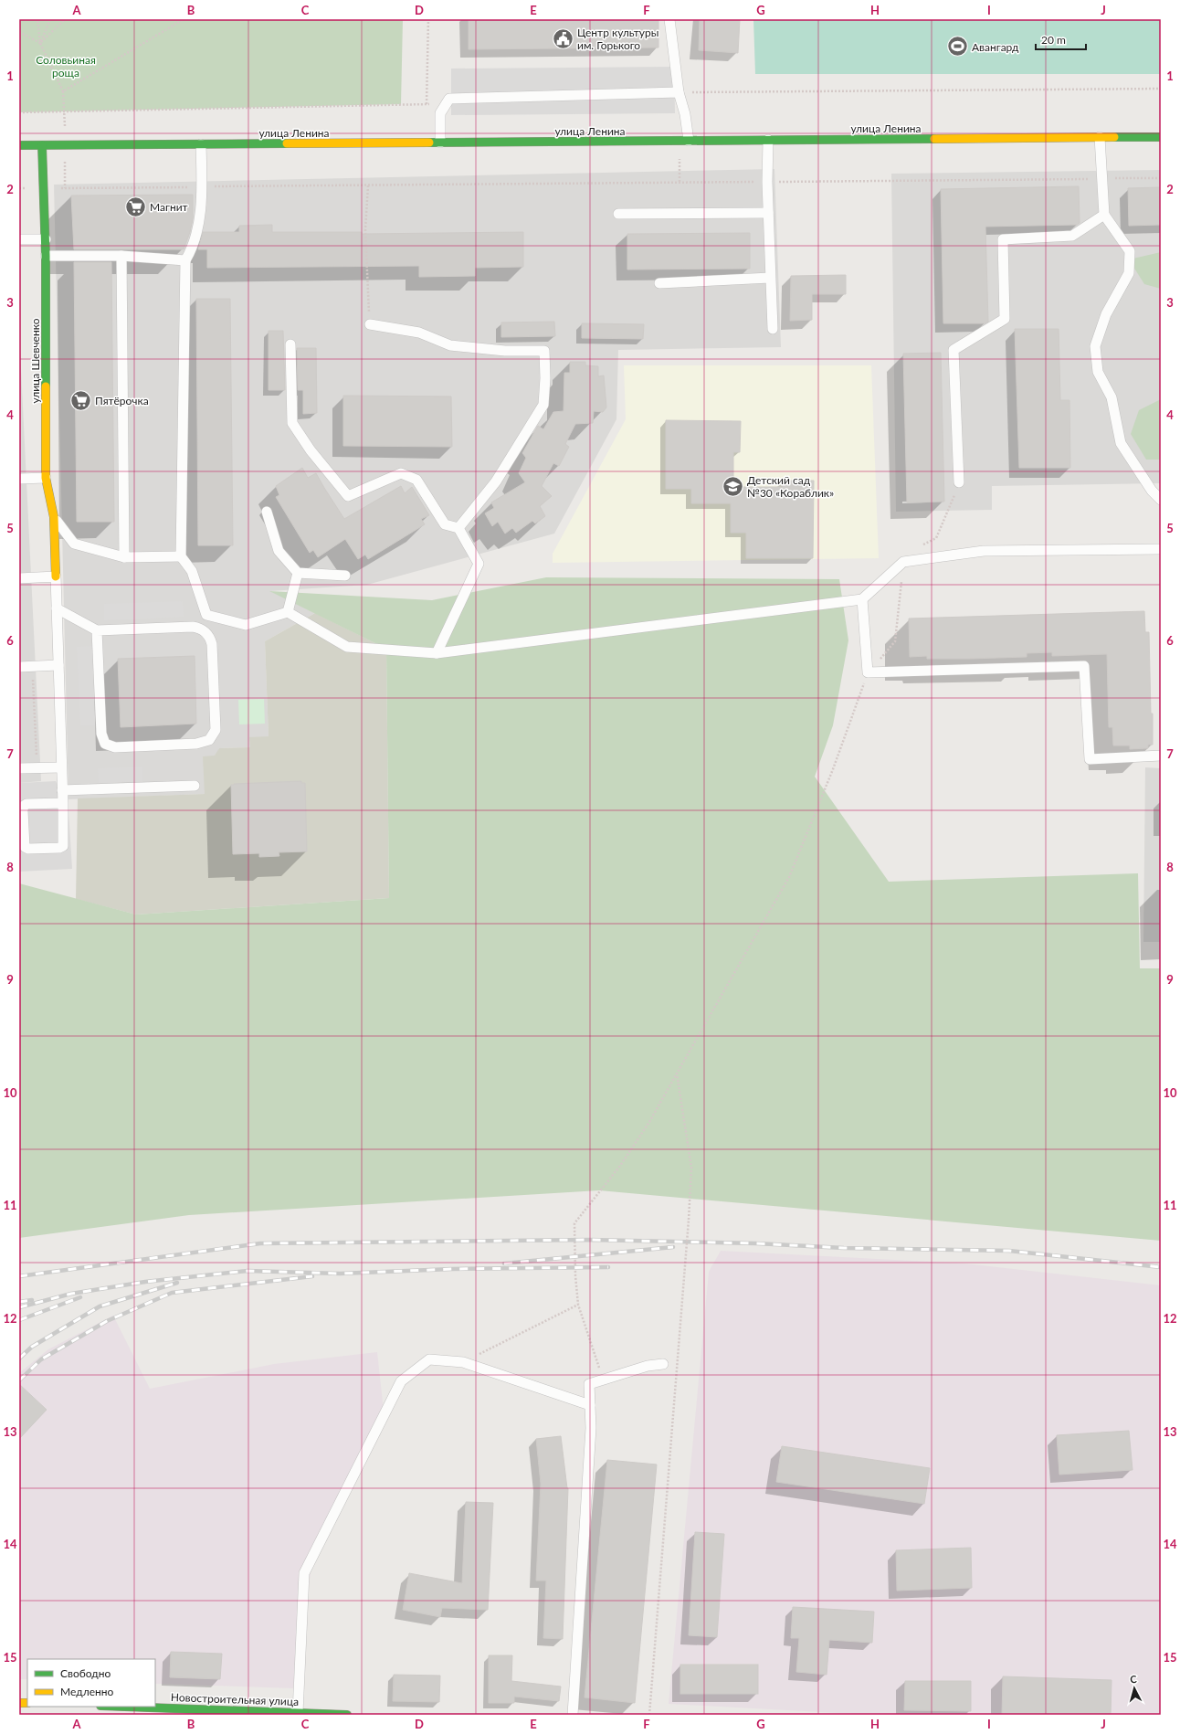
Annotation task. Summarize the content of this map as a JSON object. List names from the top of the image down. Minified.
{"streets":{"main road":["улица Ленина","улица Шевченко","Новостроительная улица"]},"crossings":[["улица Ленина","улица Шевченко"]],"parks":["Соловьиная роща"],"places":{"public building":["Центр культуры им. Горького"],"sports":["Авангард"],"supermarket":["Магнит","Пятёрочка"],"school or university":["Детский сад №30 «Кораблик»"]},"legend":["Свободно","Медленно"],"scale_bar":"20 m","north":"top","grid":{"columns":["A","B","C","D","E","F","G","H","I","J"],"rows":["1","2","3","4","5","6","7","8","9","10","11","12","13","14","15"]}}
